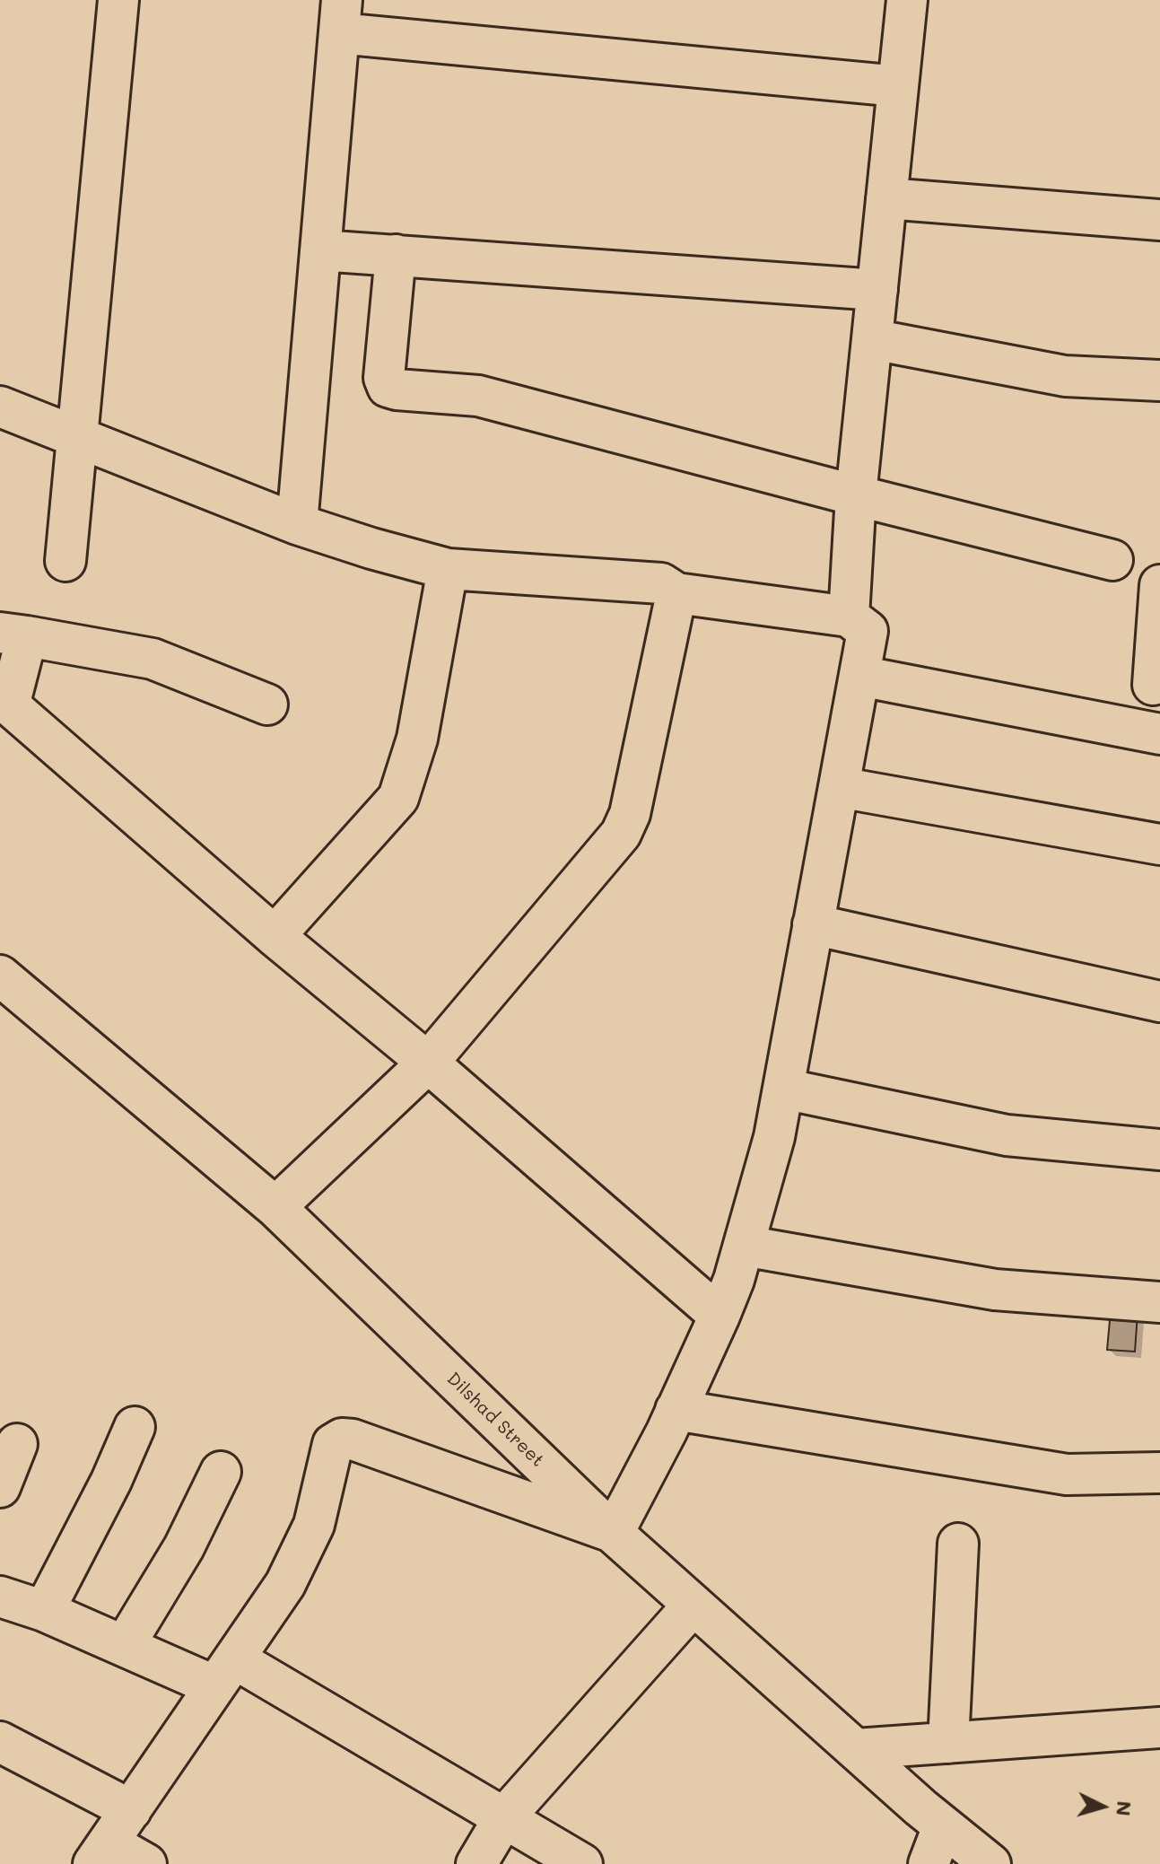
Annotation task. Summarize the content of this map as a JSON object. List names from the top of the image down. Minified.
{"streets":{"street":["Dilshad Street"]},"north":"right"}
